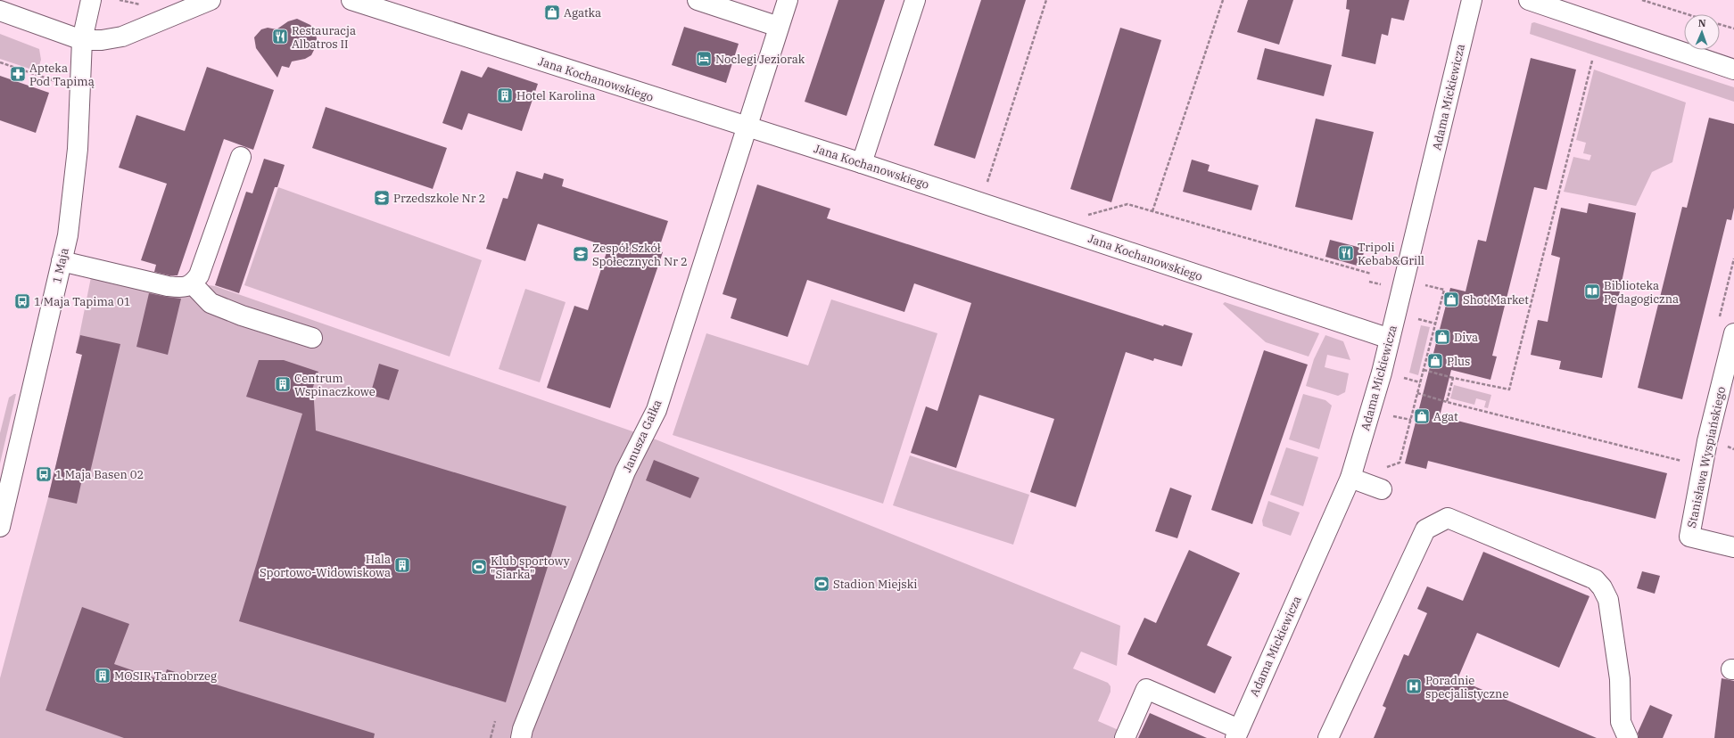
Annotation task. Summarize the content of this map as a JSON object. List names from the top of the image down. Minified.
{"streets":{"street":["Jana Kochanowskiego","Adama Mickiewicza","1 Maja","Janusza Gałka","Stanisława Wyspiańskiego"]},"crossings":[["Jana Kochanowskiego","Adama Mickiewicza"],["Jana Kochanowskiego","Janusza Gałka"]],"places":{"shop":["Agatka","Shot Market","Diva","Plus","Agat"],"restaurant":["Restauracja Albatros II","Tripoli Kebab&Grill"],"hotel":["Noclegi Jeziorak"],"pharmacy":["Apteka Pod Tapimą"],"building":["Hotel Karolina","Centrum Wspinaczkowe","Hala Sportowo-Widowiskowa","MOSIR Tarnobrzeg"],"school or university":["Przedszkole Nr 2","Zespół Szkół Społecznych Nr 2"],"library":["Biblioteka Pedagogiczna"],"bus stop":["1 Maja Tapima 01","1 Maja Basen 02"],"sports":["Klub sportowy \"Siarka\"","Stadion Miejski"],"hospital":["Poradnie specjalistyczne"]},"north":"top"}
